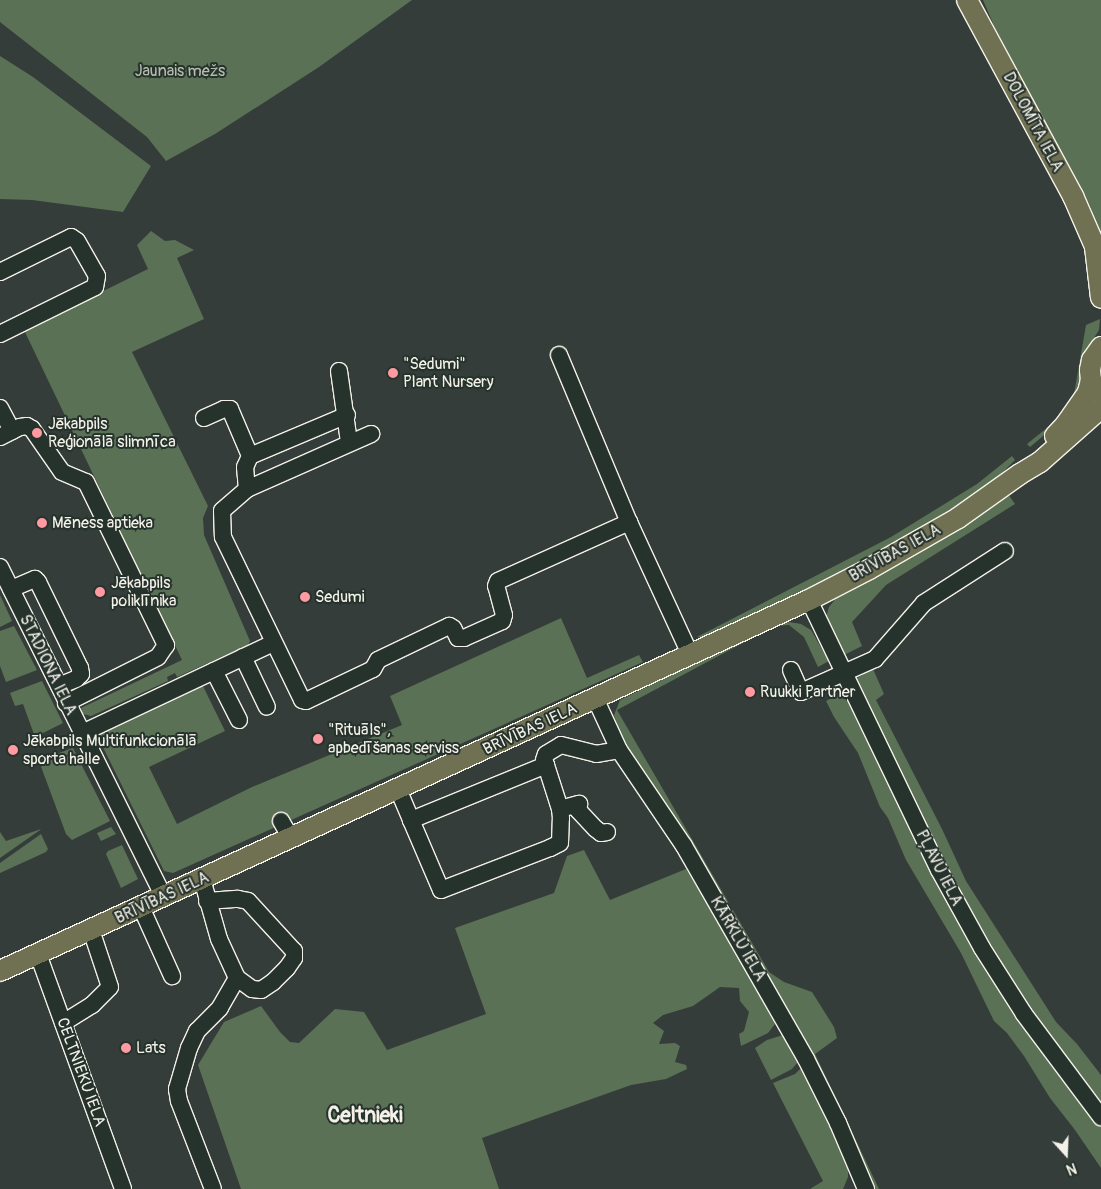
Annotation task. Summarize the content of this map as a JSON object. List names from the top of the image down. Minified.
{"streets":{"main road":["DOLOMĪTA IELA","BRĪVĪBAS IELA"],"street":["STADIONA IELA","PĻAVU IELA","KĀRKLU IELA","CELTNIEKU IELA"]},"crossings":[["BRĪVĪBAS IELA","STADIONA IELA"],["BRĪVĪBAS IELA","PĻAVU IELA"],["BRĪVĪBAS IELA","KĀRKLU IELA"],["BRĪVĪBAS IELA","CELTNIEKU IELA"]],"districts":["Celtnieki"],"parks":["Jaunais mežs"],"places":["\"Sedumi\" Plant Nursery","Jēkabpils Reģionālā slimnīca","Mēness aptieka","Jēkabpils poliklīnika","Sedumi","Ruukki Partner","\"Rituāls\", apbedīšanas serviss","Jēkabpils Multifunkcionālā sporta halle","Lats"],"north":"bottom"}
